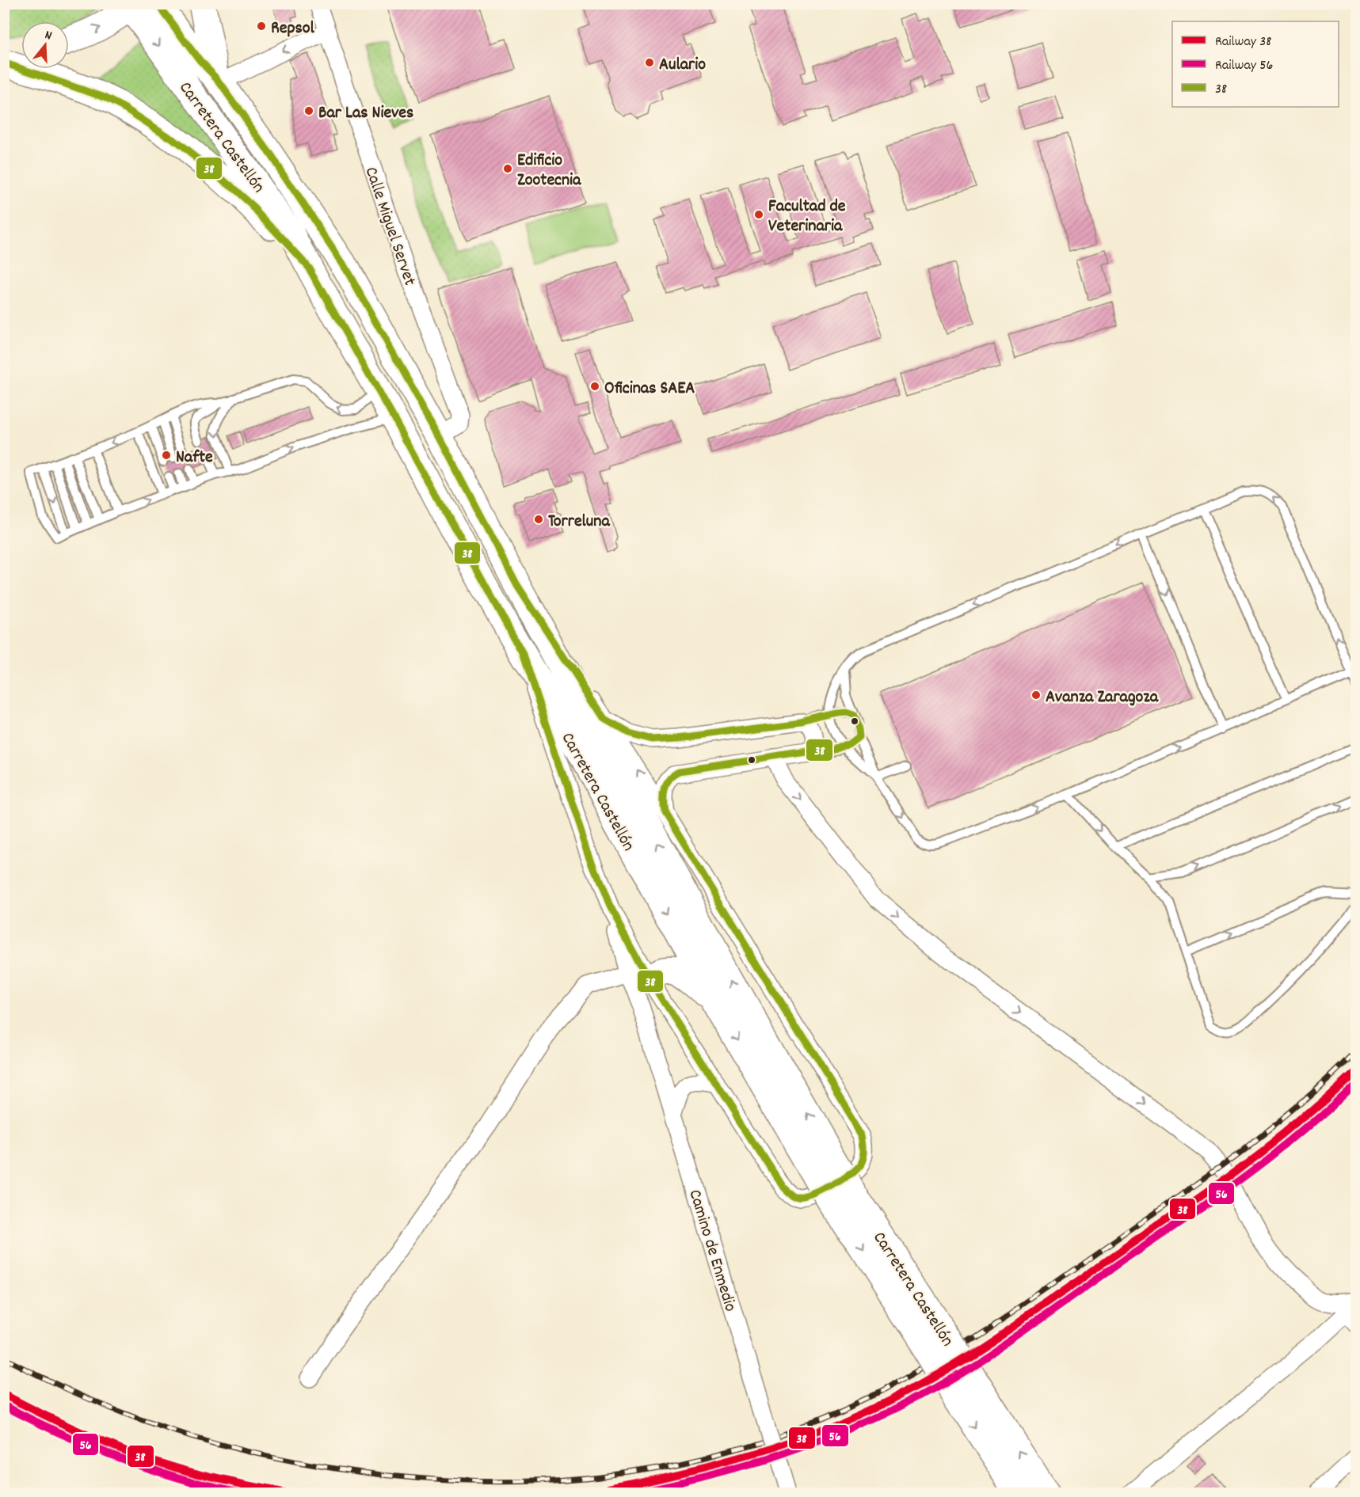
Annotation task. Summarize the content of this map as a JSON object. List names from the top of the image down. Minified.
{"streets":{"highway":["Carretera Castellón"],"street":["Calle Miguel Servet","Camino de Enmedio"]},"crossings":[["Carretera Castellón","Calle Miguel Servet"],["Carretera Castellón","Camino de Enmedio"]],"places":["Repsol","Aulario","Bar Las Nieves","Edificio Zootecnia","Facultad de Veterinaria","Oficinas SAEA","Nafte","Torreluna","Avanza Zaragoza"],"lines":["transit line 38","rail line 38","rail line 56"],"legend":["Railway 38","Railway 56","38"],"north":"top"}
